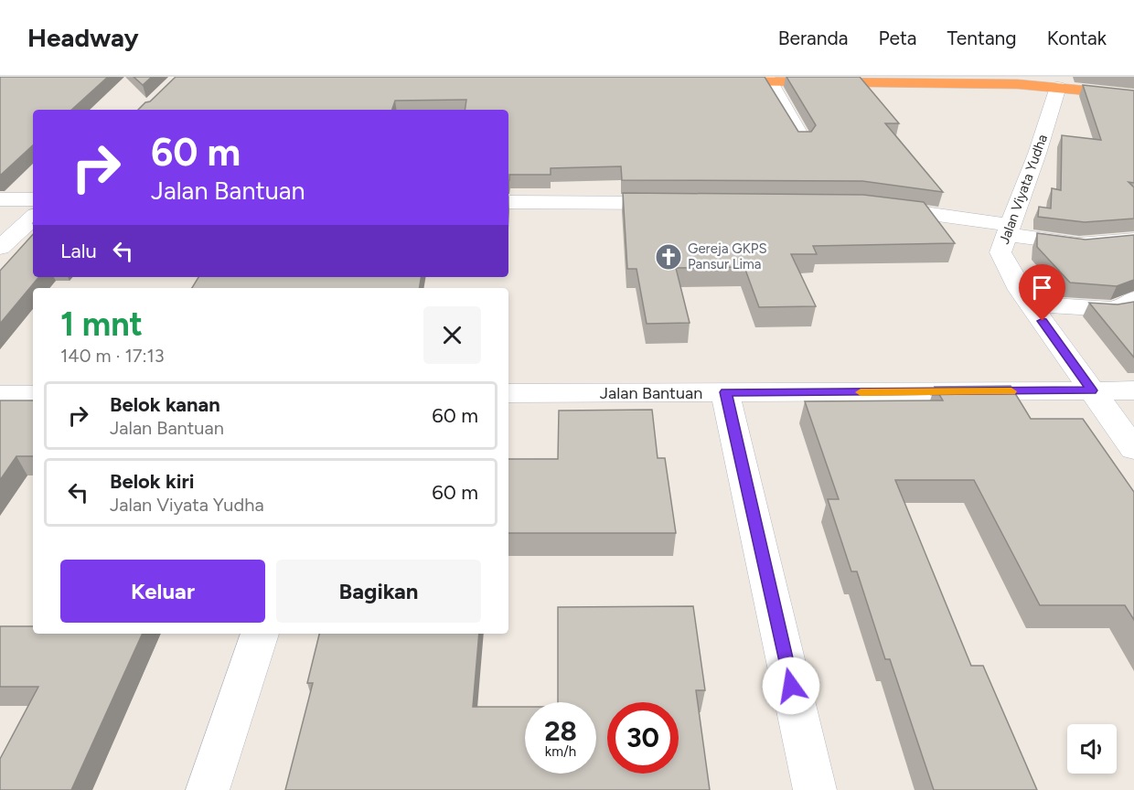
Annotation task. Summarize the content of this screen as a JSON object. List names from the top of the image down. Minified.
{"streets":{"street":["Jalan Viyata Yudha","Jalan Bantuan"]},"crossings":[["Jalan Viyata Yudha","Jalan Bantuan"]],"places":{"church":["Gereja GKPS Pansur Lima"]},"page":{"header":"Headway","nav":["Beranda","Peta","Tentang","Kontak"],"turn":["60 m","Jalan Bantuan"],"then":"Lalu","heading":["1 mnt","140 m · 17:13"],"list":[{"name":"Belok kanan","note":"Jalan Bantuan","value":"60 m"},{"name":"Belok kiri","note":"Jalan Viyata Yudha","value":"60 m"}],"buttons":["Keluar","Bagikan"],"speed":"28 km/h","limit":"30"}}
